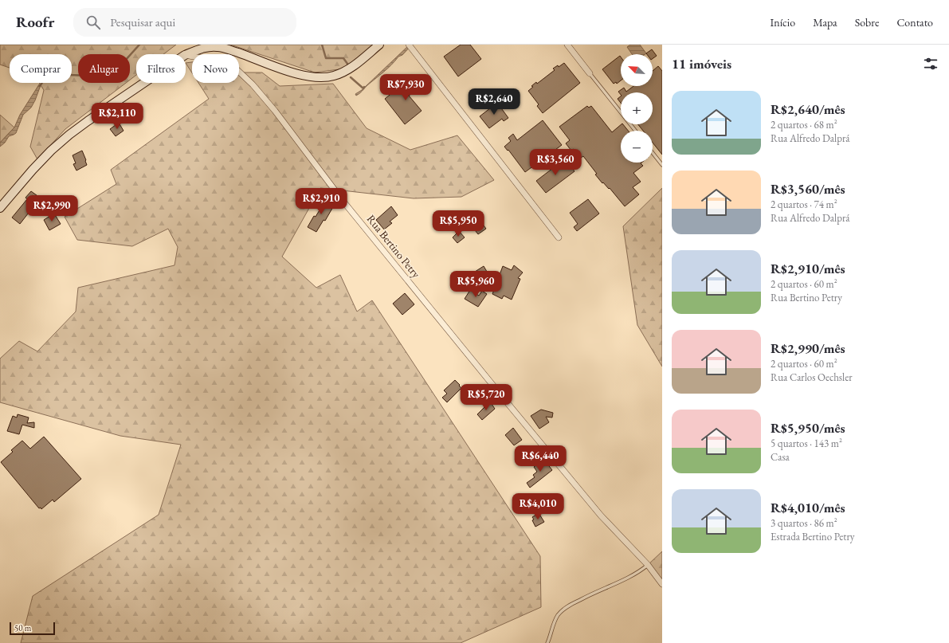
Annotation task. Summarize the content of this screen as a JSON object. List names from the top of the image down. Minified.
{"streets":{"street":["Rua Bertino Petry"]},"scale_bar":"50 m","north":"top left","page":{"header":"Roofr","search":"Pesquisar aqui","nav":["Início","Mapa","Sobre","Contato"],"heading":"11 imóveis","map_buttons":["+","−"],"chip":["Comprar","Alugar","Filtros","Novo"],"price":["R$7,930","R$2,640","R$2,110","R$3,560","R$2,910","R$2,990","R$5,950","R$5,960","R$5,720","R$6,440","R$4,010"],"list":[{"name":"R$2,640/mês","note":"2 quartos · 68 m² · Rua Alfredo Dalprá"},{"name":"R$3,560/mês","note":"2 quartos · 74 m² · Rua Alfredo Dalprá"},{"name":"R$2,910/mês","note":"2 quartos · 60 m² · Rua Bertino Petry"},{"name":"R$2,990/mês","note":"2 quartos · 60 m² · Rua Carlos Oechsler"},{"name":"R$5,950/mês","note":"5 quartos · 143 m² · Casa"},{"name":"R$4,010/mês","note":"3 quartos · 86 m² · Estrada Bertino Petry"}],"scale":"50 m"}}
